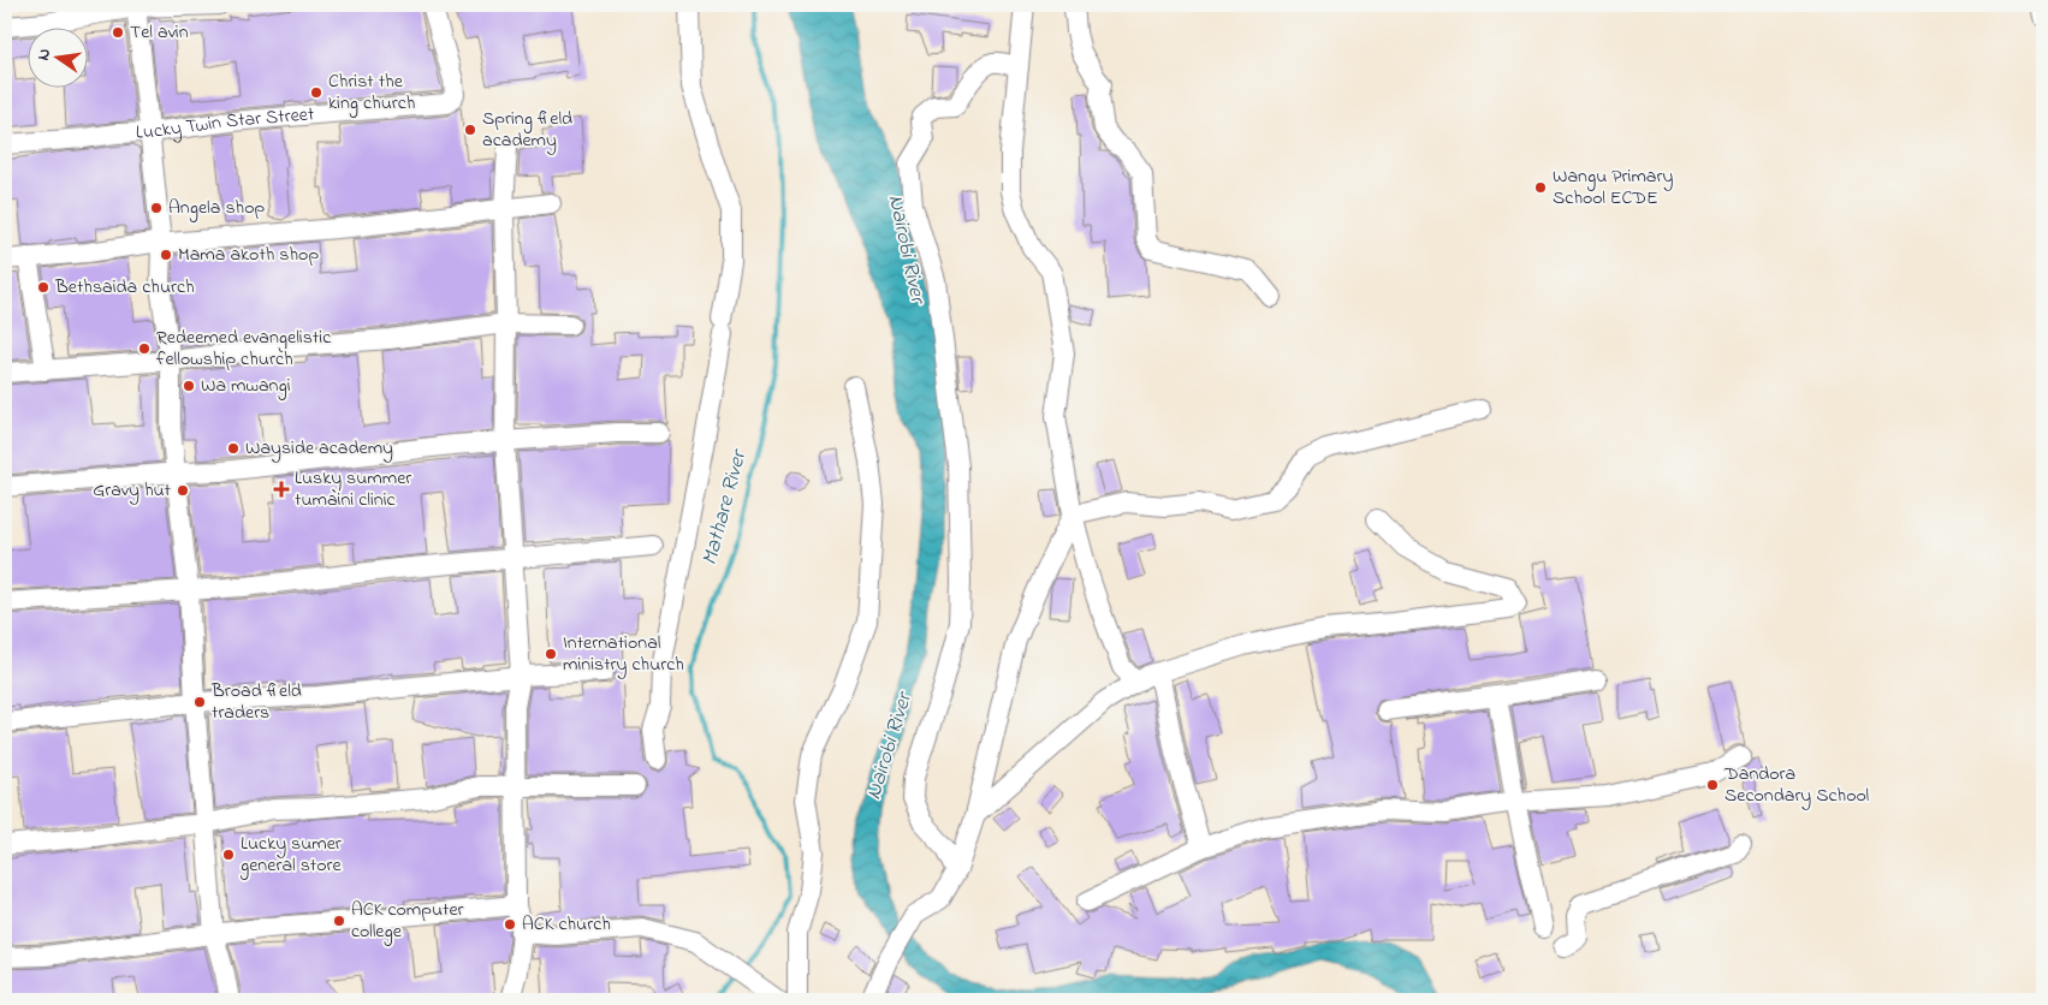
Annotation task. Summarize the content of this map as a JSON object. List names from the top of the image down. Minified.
{"streets":{"street":["Lucky Twin Star Street"]},"water":["Nairobi River","Mathare River"],"places":{"other":["Tel avin","Christ the king church","Spring field academy","Wangu Primary School ECDE","Angela shop","Mama akoth shop","Bethsaida church","Redeemed evangelistic fellowship church","Wa mwangi","Wayside academy","Gravy hut","International ministry church","Broad field traders","Dandora Secondary School","Lucky sumer general store","ACK computer college","ACK church"],"health":["Lusky summer tumaini clinic"]},"north":"left"}
